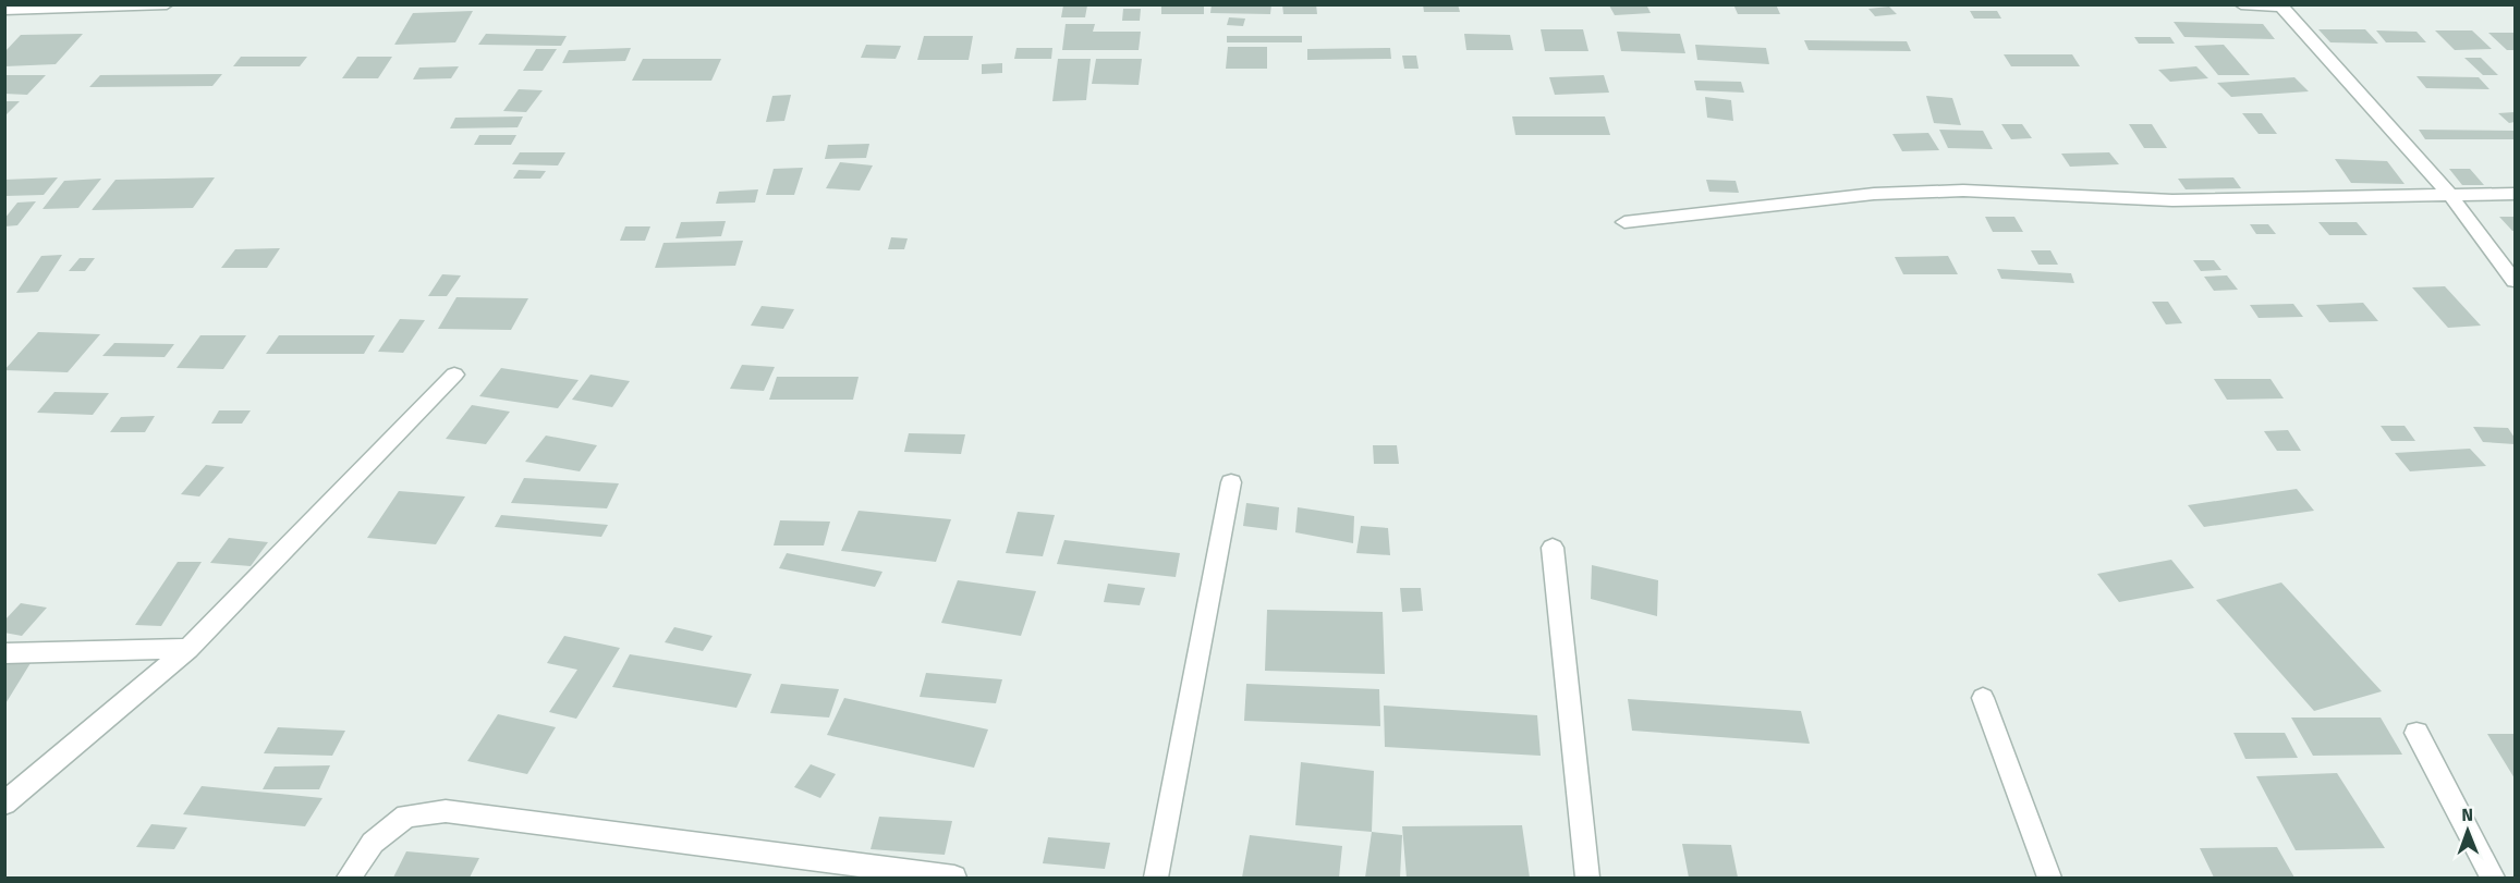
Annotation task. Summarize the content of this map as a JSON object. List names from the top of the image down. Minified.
{"north":"top"}
